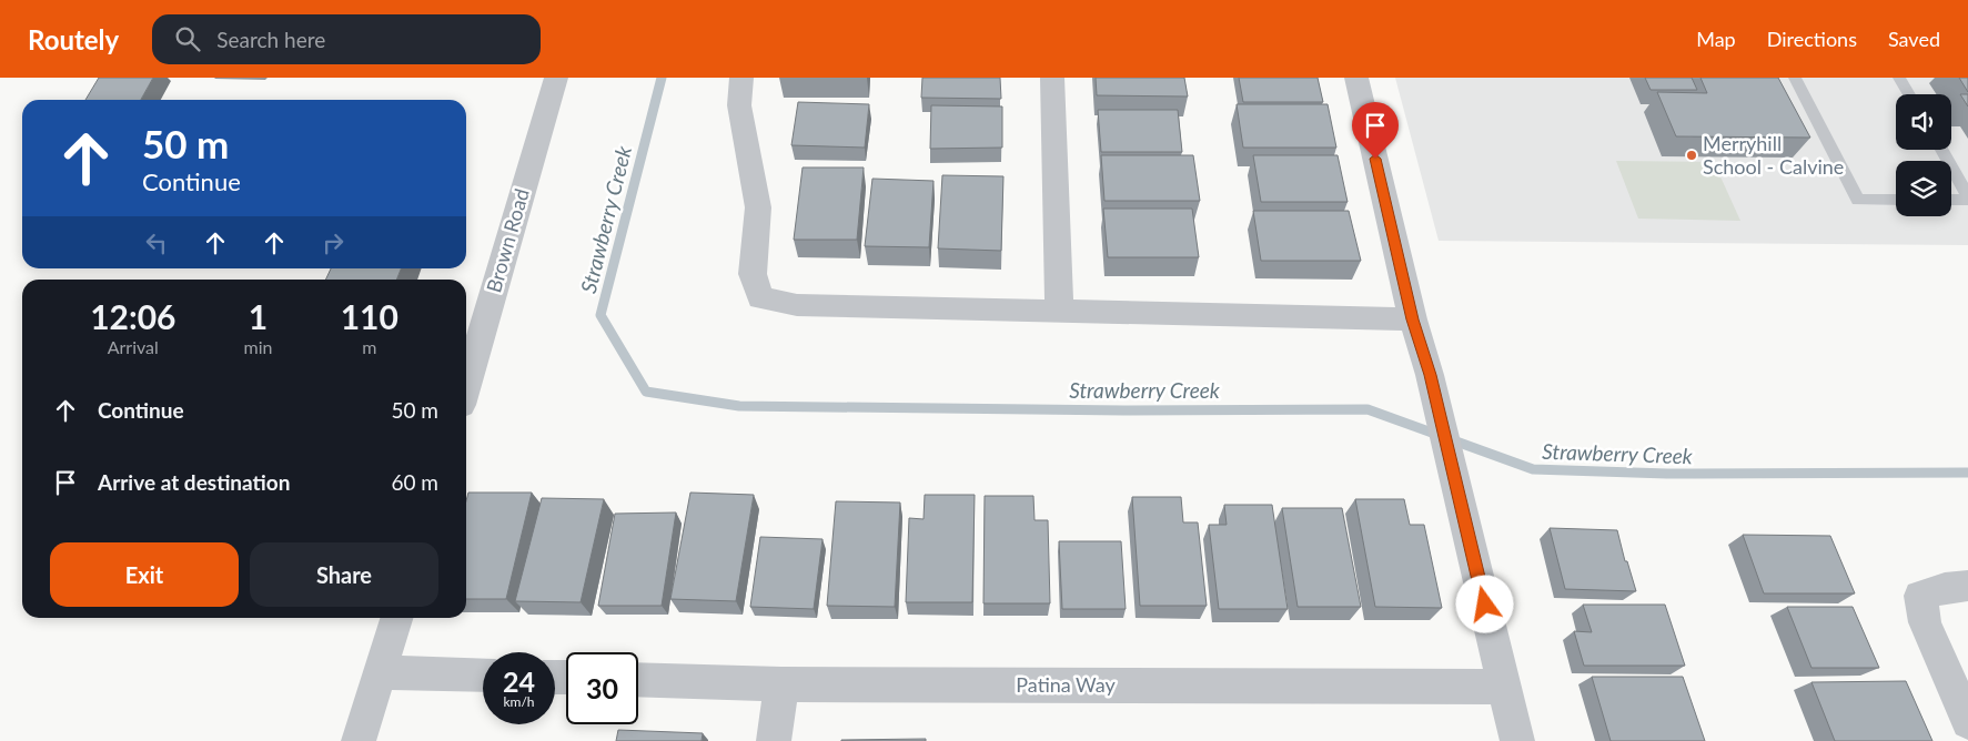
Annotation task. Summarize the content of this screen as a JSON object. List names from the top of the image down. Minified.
{"streets":{"street":["Brown Road","Patina Way"]},"water":["Strawberry Creek"],"places":["Merryhill School - Calvine"],"page":{"header":"Routely","search":"Search here","nav":["Map","Directions","Saved"],"turn":["50 m","Continue"],"eta":["12:06","Arrival","1","min","110","m"],"list":[{"name":"Continue","value":"50 m"},{"name":"Arrive at destination","value":"60 m"}],"buttons":["Exit","Share"],"speed":"24 km/h","limit":"30"}}
